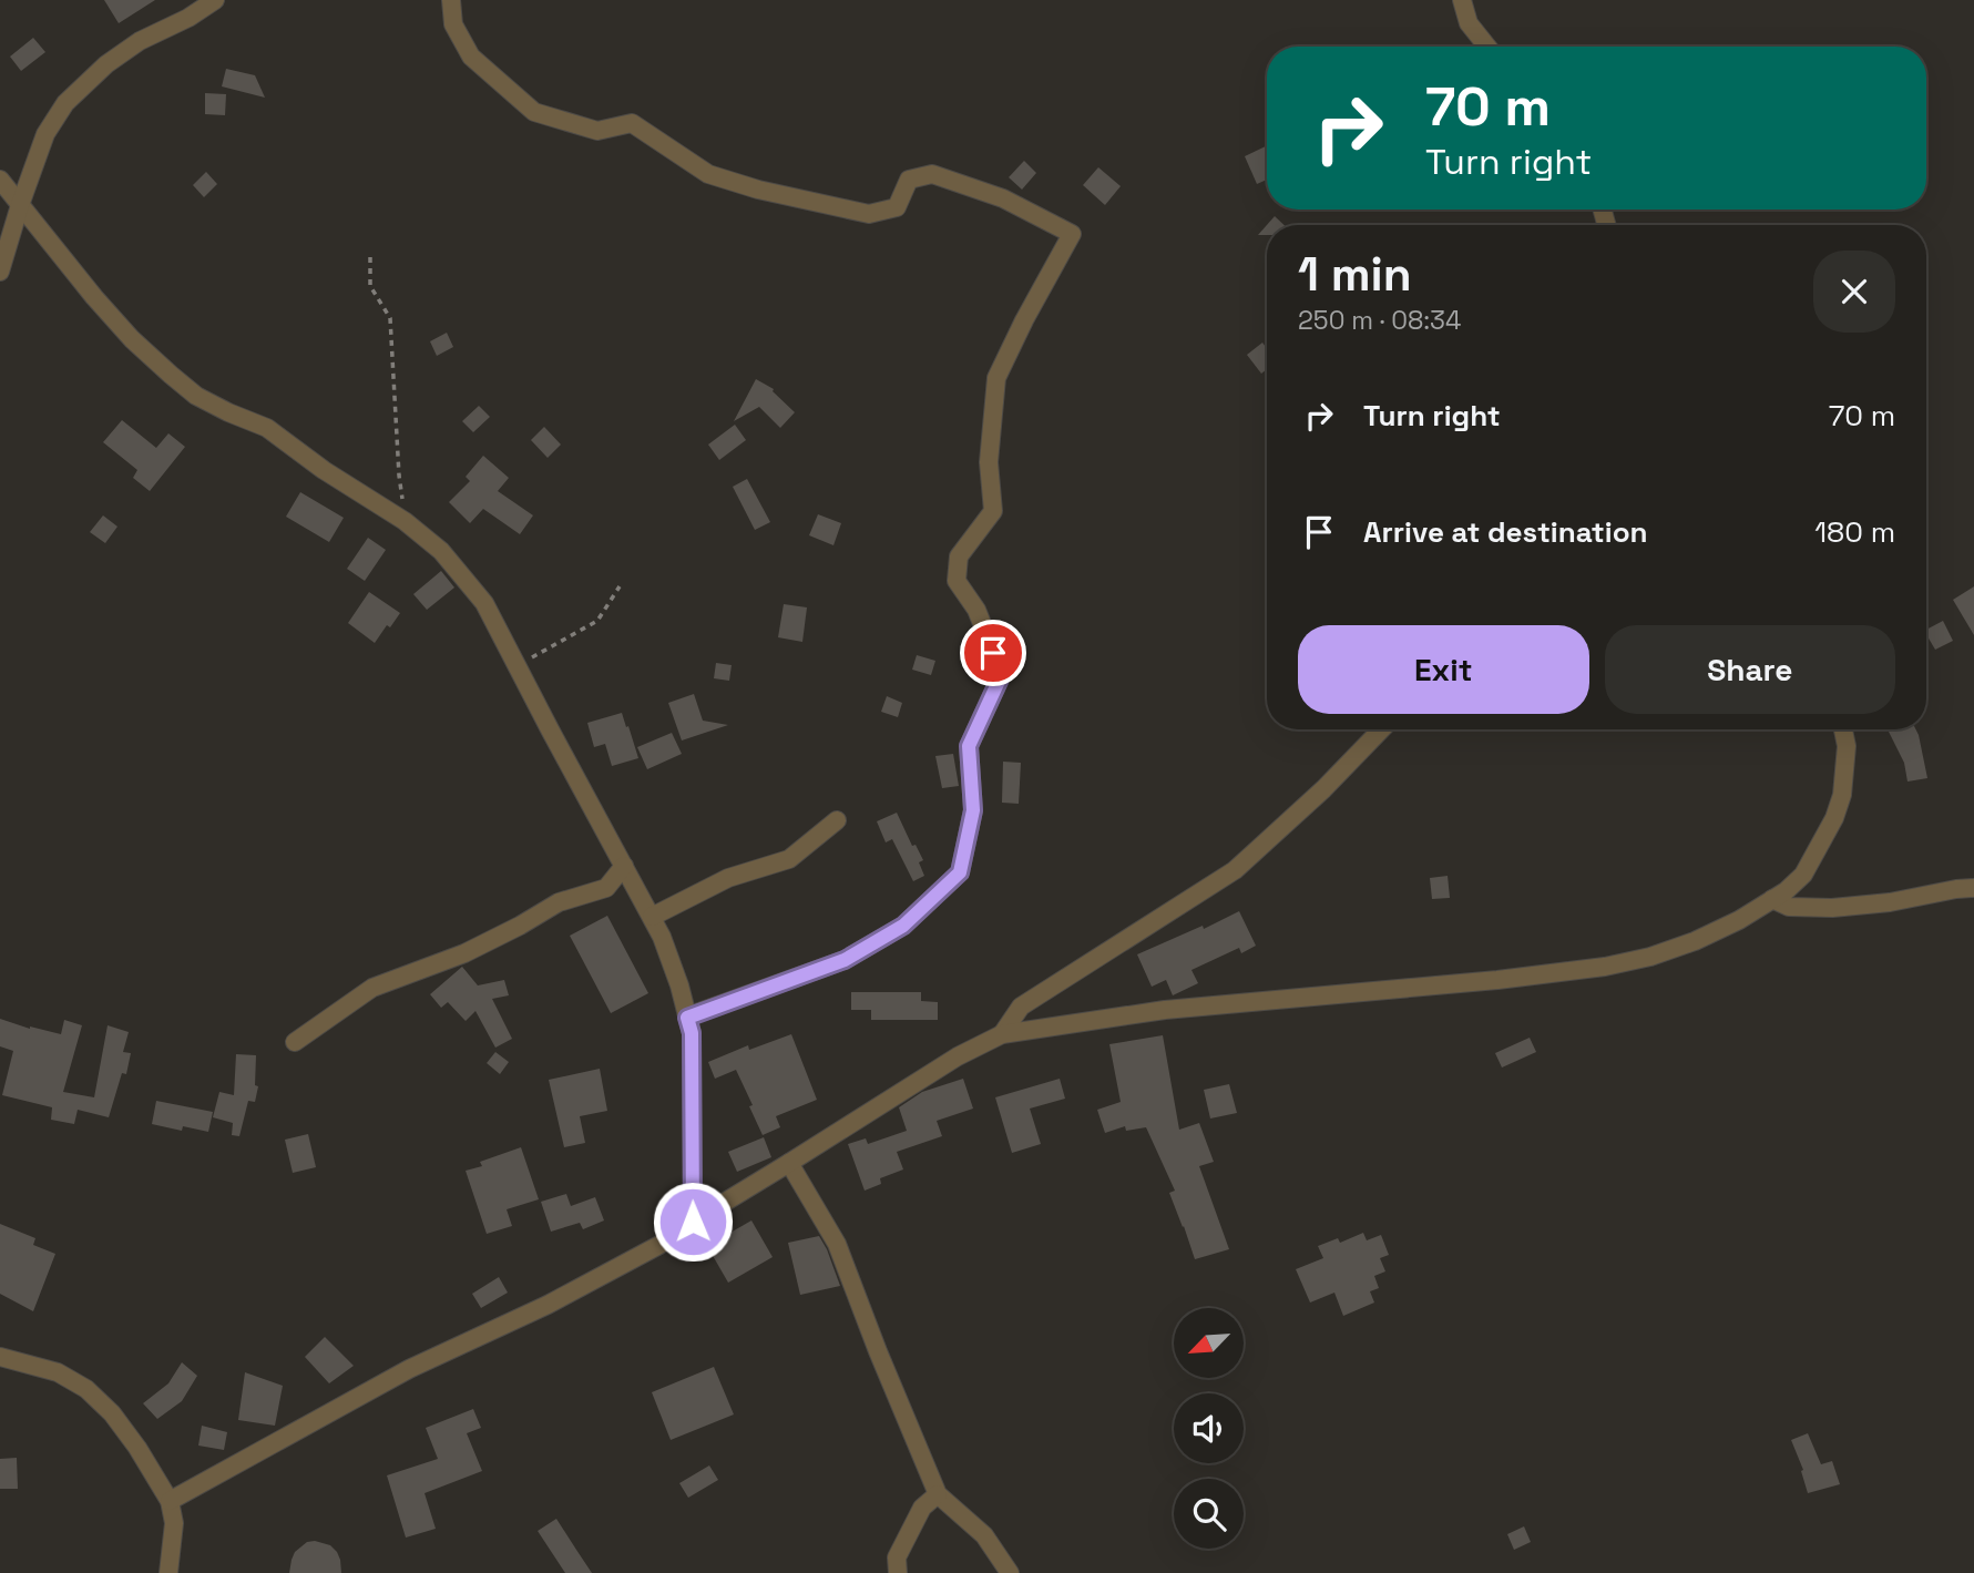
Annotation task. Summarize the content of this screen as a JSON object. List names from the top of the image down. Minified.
{"north":"bottom left","page":{"turn":["70 m","Turn right"],"heading":["1 min","250 m · 08:34"],"list":[{"name":"Turn right","value":"70 m"},{"name":"Arrive at destination","value":"180 m"}],"buttons":["Exit","Share"]}}
